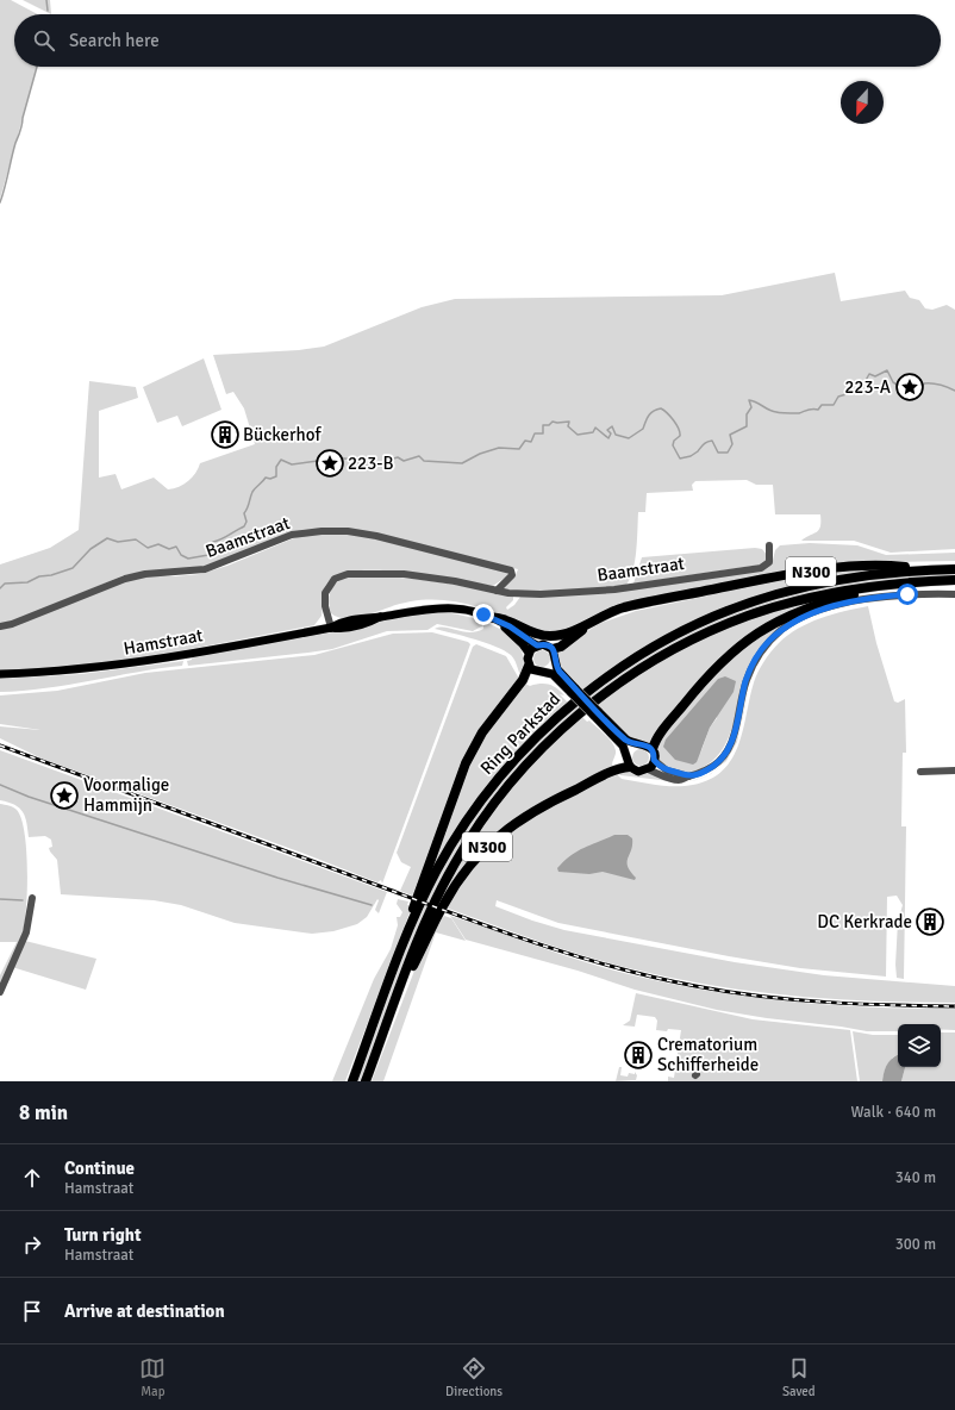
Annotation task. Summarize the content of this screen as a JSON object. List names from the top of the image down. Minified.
{"streets":{"highway":["N300","Ring Parkstad"],"main road":["Hamstraat"],"street":["Baamstraat"]},"crossings":[["Baamstraat","Hamstraat"],["N300","Hamstraat"],["N300","Ring Parkstad"]],"places":{"place":["223-A","223-B","Voormalige Hammijn"],"building":["Bückerhof","DC Kerkrade","Crematorium Schifferheide"]},"north":"bottom","page":{"search":"Search here","heading":["8 min","Walk · 640 m"],"list":[["Continue","Hamstraat","340 m"],["Turn right","Hamstraat","300 m"],"Arrive at destination"],"nav":["Map","Directions","Saved"]}}
